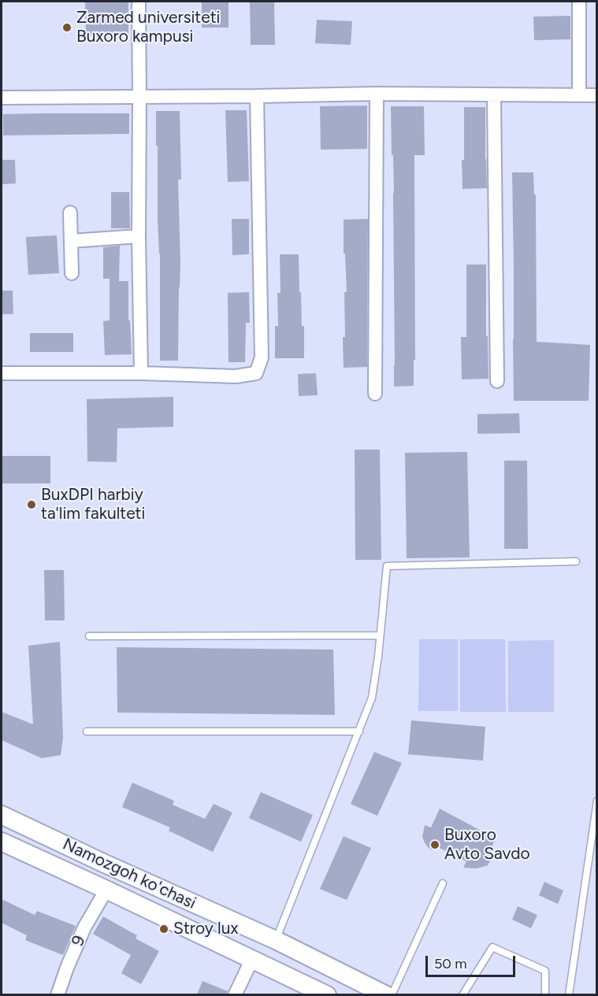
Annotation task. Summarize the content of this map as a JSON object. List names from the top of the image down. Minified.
{"streets":{"main road":["Namozgoh ko'chasi"],"street":["9"]},"crossings":[["Namozgoh ko'chasi","9"]],"places":["Zarmed universiteti Buxoro kampusi","BuxDPI harbiy ta'lim fakulteti","Buxoro Avto Savdo","Stroy lux"],"scale_bar":"50 m"}
